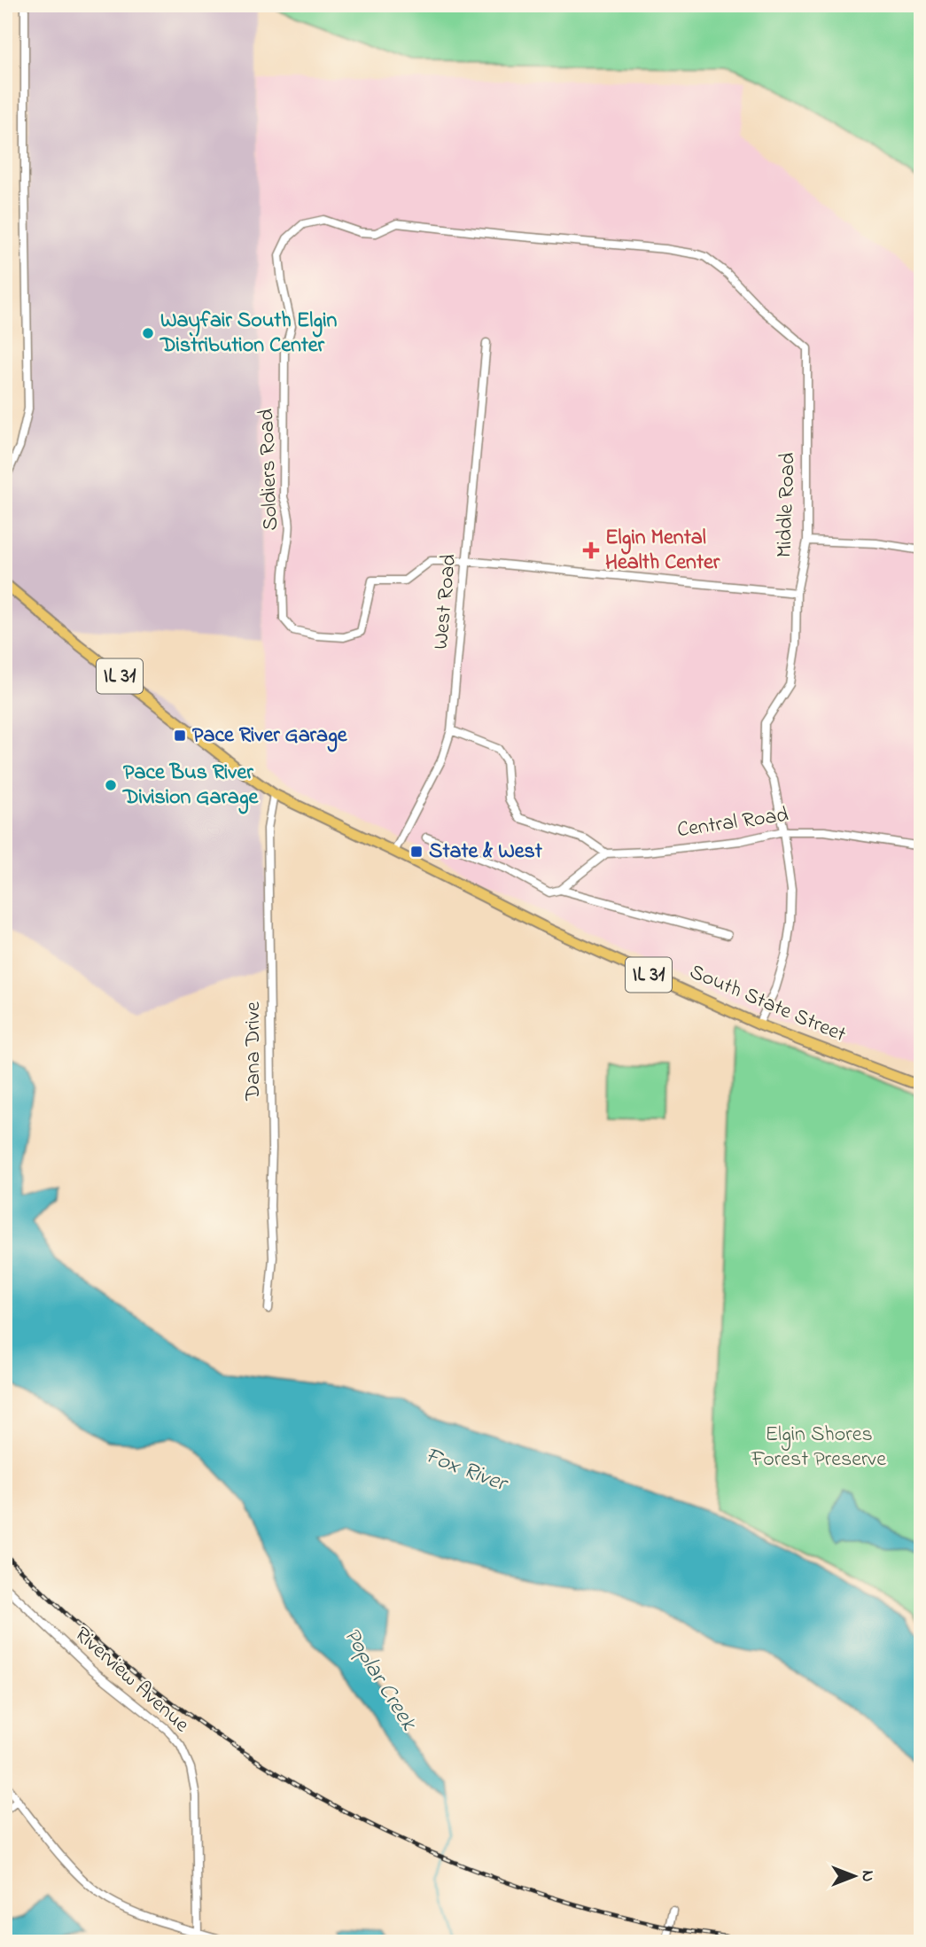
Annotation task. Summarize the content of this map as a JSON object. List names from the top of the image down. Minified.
{"streets":{"main road":["IL 31","South State Street"],"street":["Soldiers Road","Middle Road","West Road","Central Road","Dana Drive","Riverview Avenue"]},"crossings":[["Soldiers Road","Middle Road"],["Soldiers Road","West Road"],["Middle Road","Central Road"],["Middle Road","South State Street"],["West Road","South State Street"],["South State Street","Dana Drive"]],"water":["Fox River","Poplar Creek"],"parks":["Elgin Shores Forest Preserve"],"places":{"other":["Wayfair South Elgin Distribution Center","Pace Bus River Division Garage"],"health":["Elgin Mental Health Center"],"transit":["Pace River Garage","State & West"]},"north":"right"}
